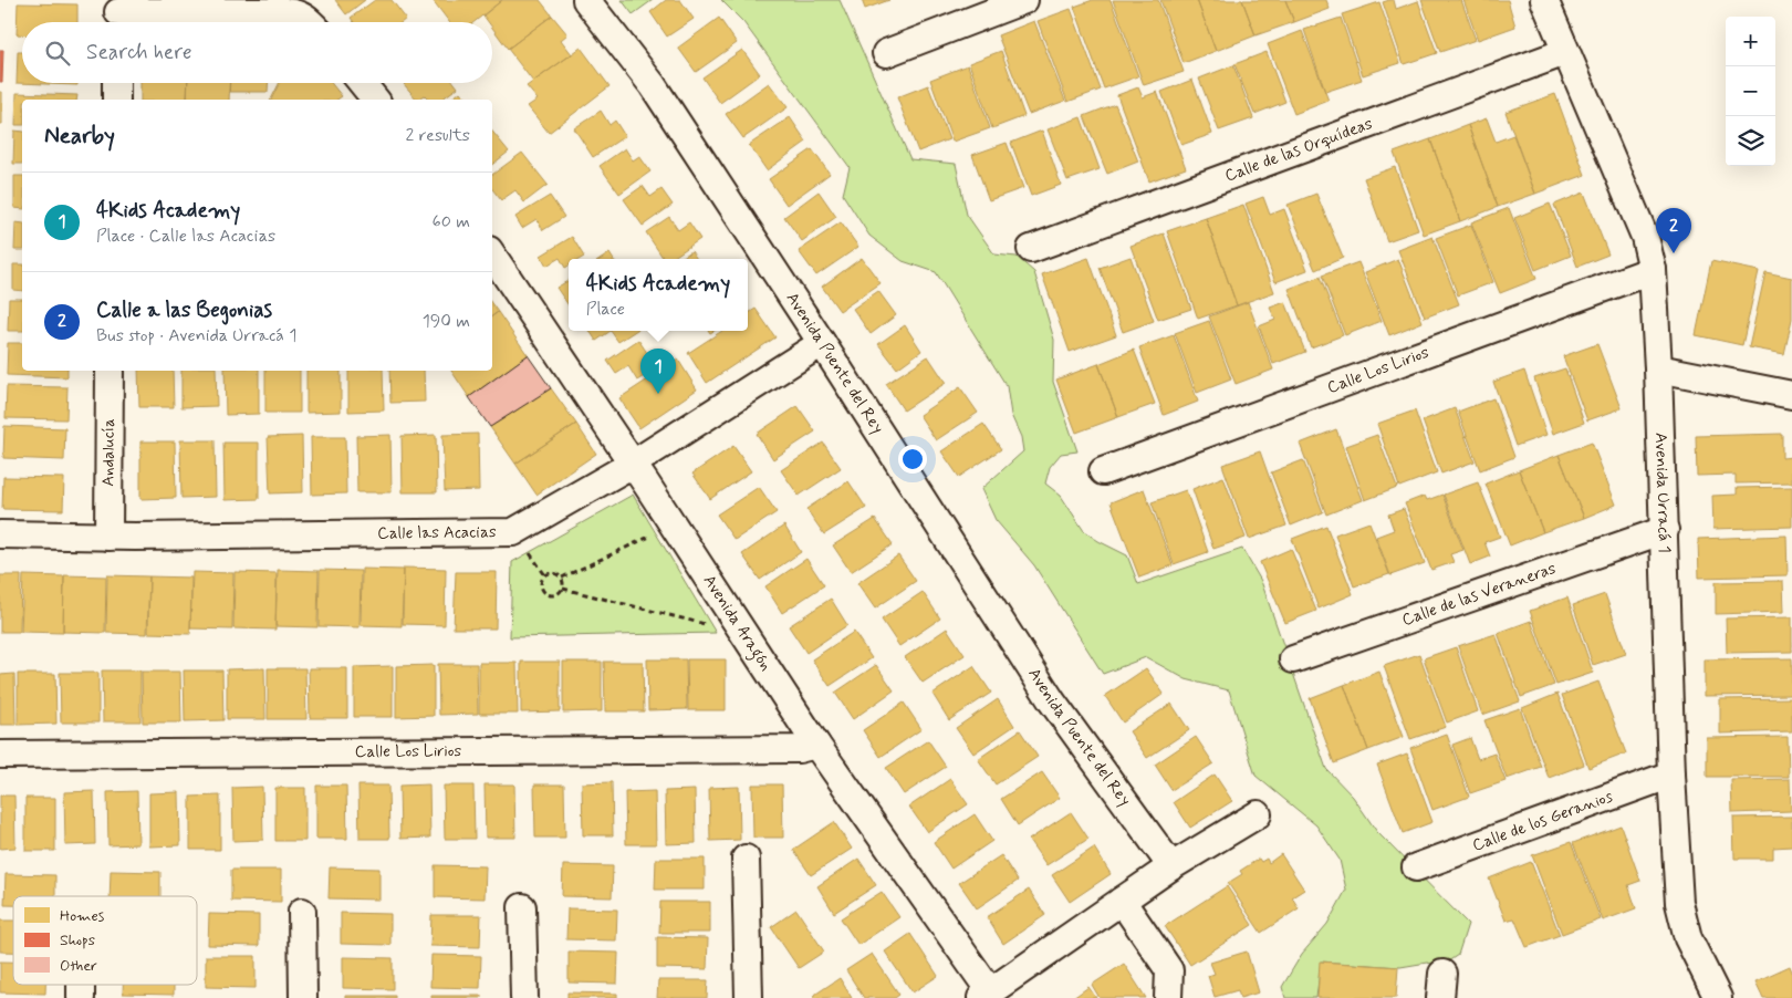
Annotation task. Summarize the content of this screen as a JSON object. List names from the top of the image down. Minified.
{"streets":{"street":["Calle de las Orquídeas","Avenida Puente del Rey","Calle Los Lirios","Andalucía","Avenida Urracá 1","Calle las Acacias","Calle de las Veraneras","Avenida Aragón","Calle de los Geranios"]},"crossings":[["Calle de las Orquídeas","Avenida Urracá 1"],["Avenida Puente del Rey","Calle las Acacias"],["Calle Los Lirios","Avenida Urracá 1"],["Calle Los Lirios","Avenida Aragón"],["Andalucía","Calle las Acacias"],["Avenida Urracá 1","Calle de las Veraneras"],["Avenida Urracá 1","Calle de los Geranios"],["Calle las Acacias","Avenida Aragón"]],"legend":["Homes","Shops","Other"],"page":{"map_buttons":["+","−"],"search":"Search here","heading":["Nearby","2 results"],"list":[{"mark":"1","name":"4Kids Academy","note":"Place · Calle las Acacias","value":"60 m"},{"mark":"2","name":"Calle a las Begonias","note":"Bus stop · Avenida Urracá 1","value":"190 m"}],"pins":["2","1"],"popup":["4Kids Academy","Place"]}}
